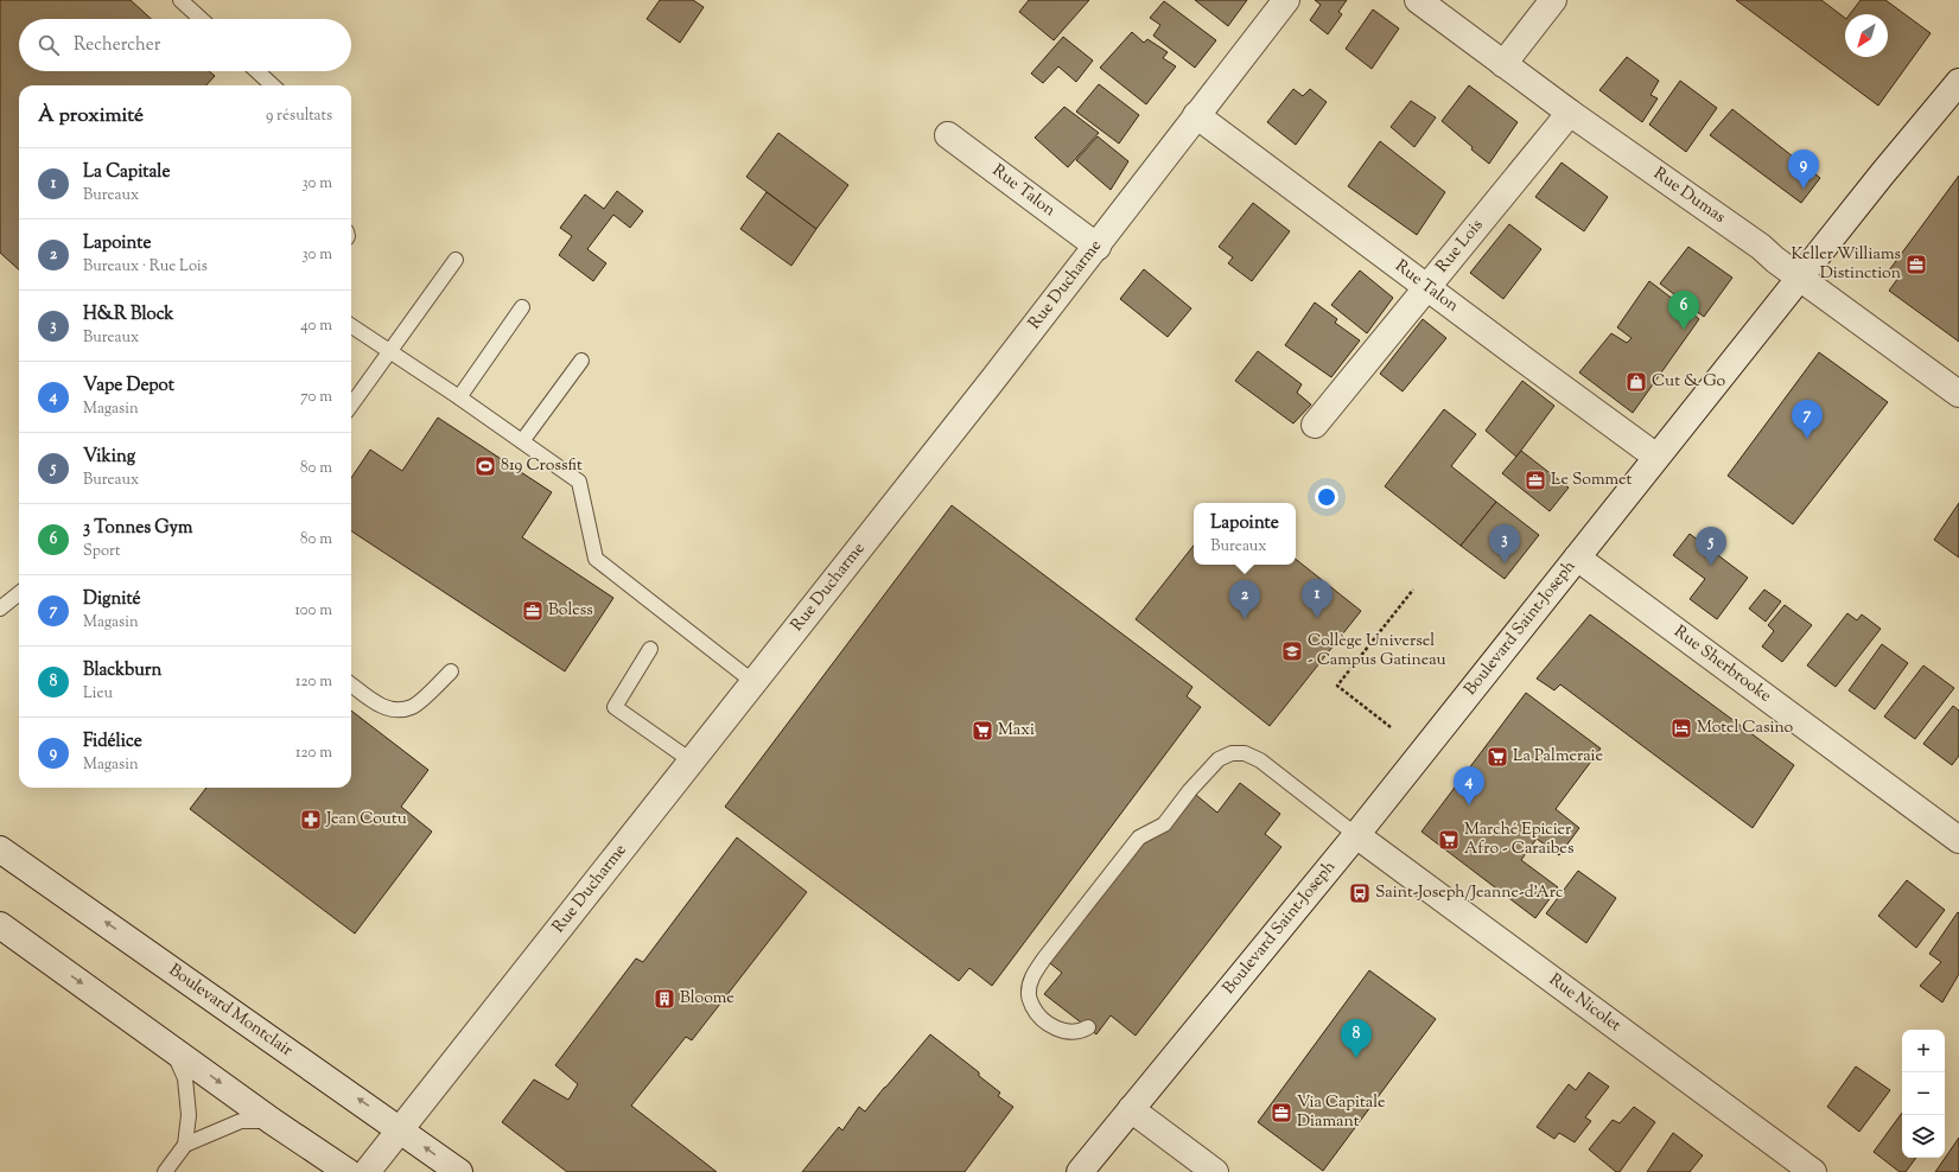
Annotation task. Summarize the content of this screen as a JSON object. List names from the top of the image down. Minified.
{"streets":{"street":["Rue Talon","Rue Dumas","Rue Lois","Rue Ducharme","Boulevard Saint-Joseph","Rue Sherbrooke","Rue Nicolet","Boulevard Montclair"]},"crossings":[["Rue Talon","Rue Lois"],["Rue Talon","Rue Ducharme"],["Rue Talon","Boulevard Saint-Joseph"],["Rue Dumas","Rue Lois"],["Rue Dumas","Boulevard Saint-Joseph"],["Rue Ducharme","Boulevard Montclair"],["Boulevard Saint-Joseph","Rue Sherbrooke"],["Boulevard Saint-Joseph","Rue Nicolet"]],"places":{"office":["Keller Williams Distinction","Le Sommet","Boless","Via Capitale Diamant"],"shop":["Cut & Go"],"sports":["819 Crossfit"],"school or university":["Collège Universel - Campus Gatineau"],"hotel":["Motel Casino"],"supermarket":["Maxi","La Palmeraie","Marché Epicier Afro - Caraibes"],"pharmacy":["Jean Coutu"],"bus stop":["Saint-Joseph/Jeanne-d'Arc"],"building":["Bloome"]},"north":"bottom left","page":{"search":"Rechercher","heading":["À proximité","9 résultats"],"list":[{"mark":"1","name":"La Capitale","note":"Bureaux","value":"30 m"},{"mark":"2","name":"Lapointe","note":"Bureaux · Rue Lois","value":"30 m"},{"mark":"3","name":"H&R Block","note":"Bureaux","value":"40 m"},{"mark":"4","name":"Vape Depot","note":"Magasin","value":"70 m"},{"mark":"5","name":"Viking","note":"Bureaux","value":"80 m"},{"mark":"6","name":"3 Tonnes Gym","note":"Sport","value":"80 m"},{"mark":"7","name":"Dignité","note":"Magasin","value":"100 m"},{"mark":"8","name":"Blackburn","note":"Lieu","value":"120 m"},{"mark":"9","name":"Fidélice","note":"Magasin","value":"120 m"}],"pins":["9","6","7","3","5","1","2","4","8"],"popup":["Lapointe","Bureaux"],"map_buttons":["+","−"]}}
